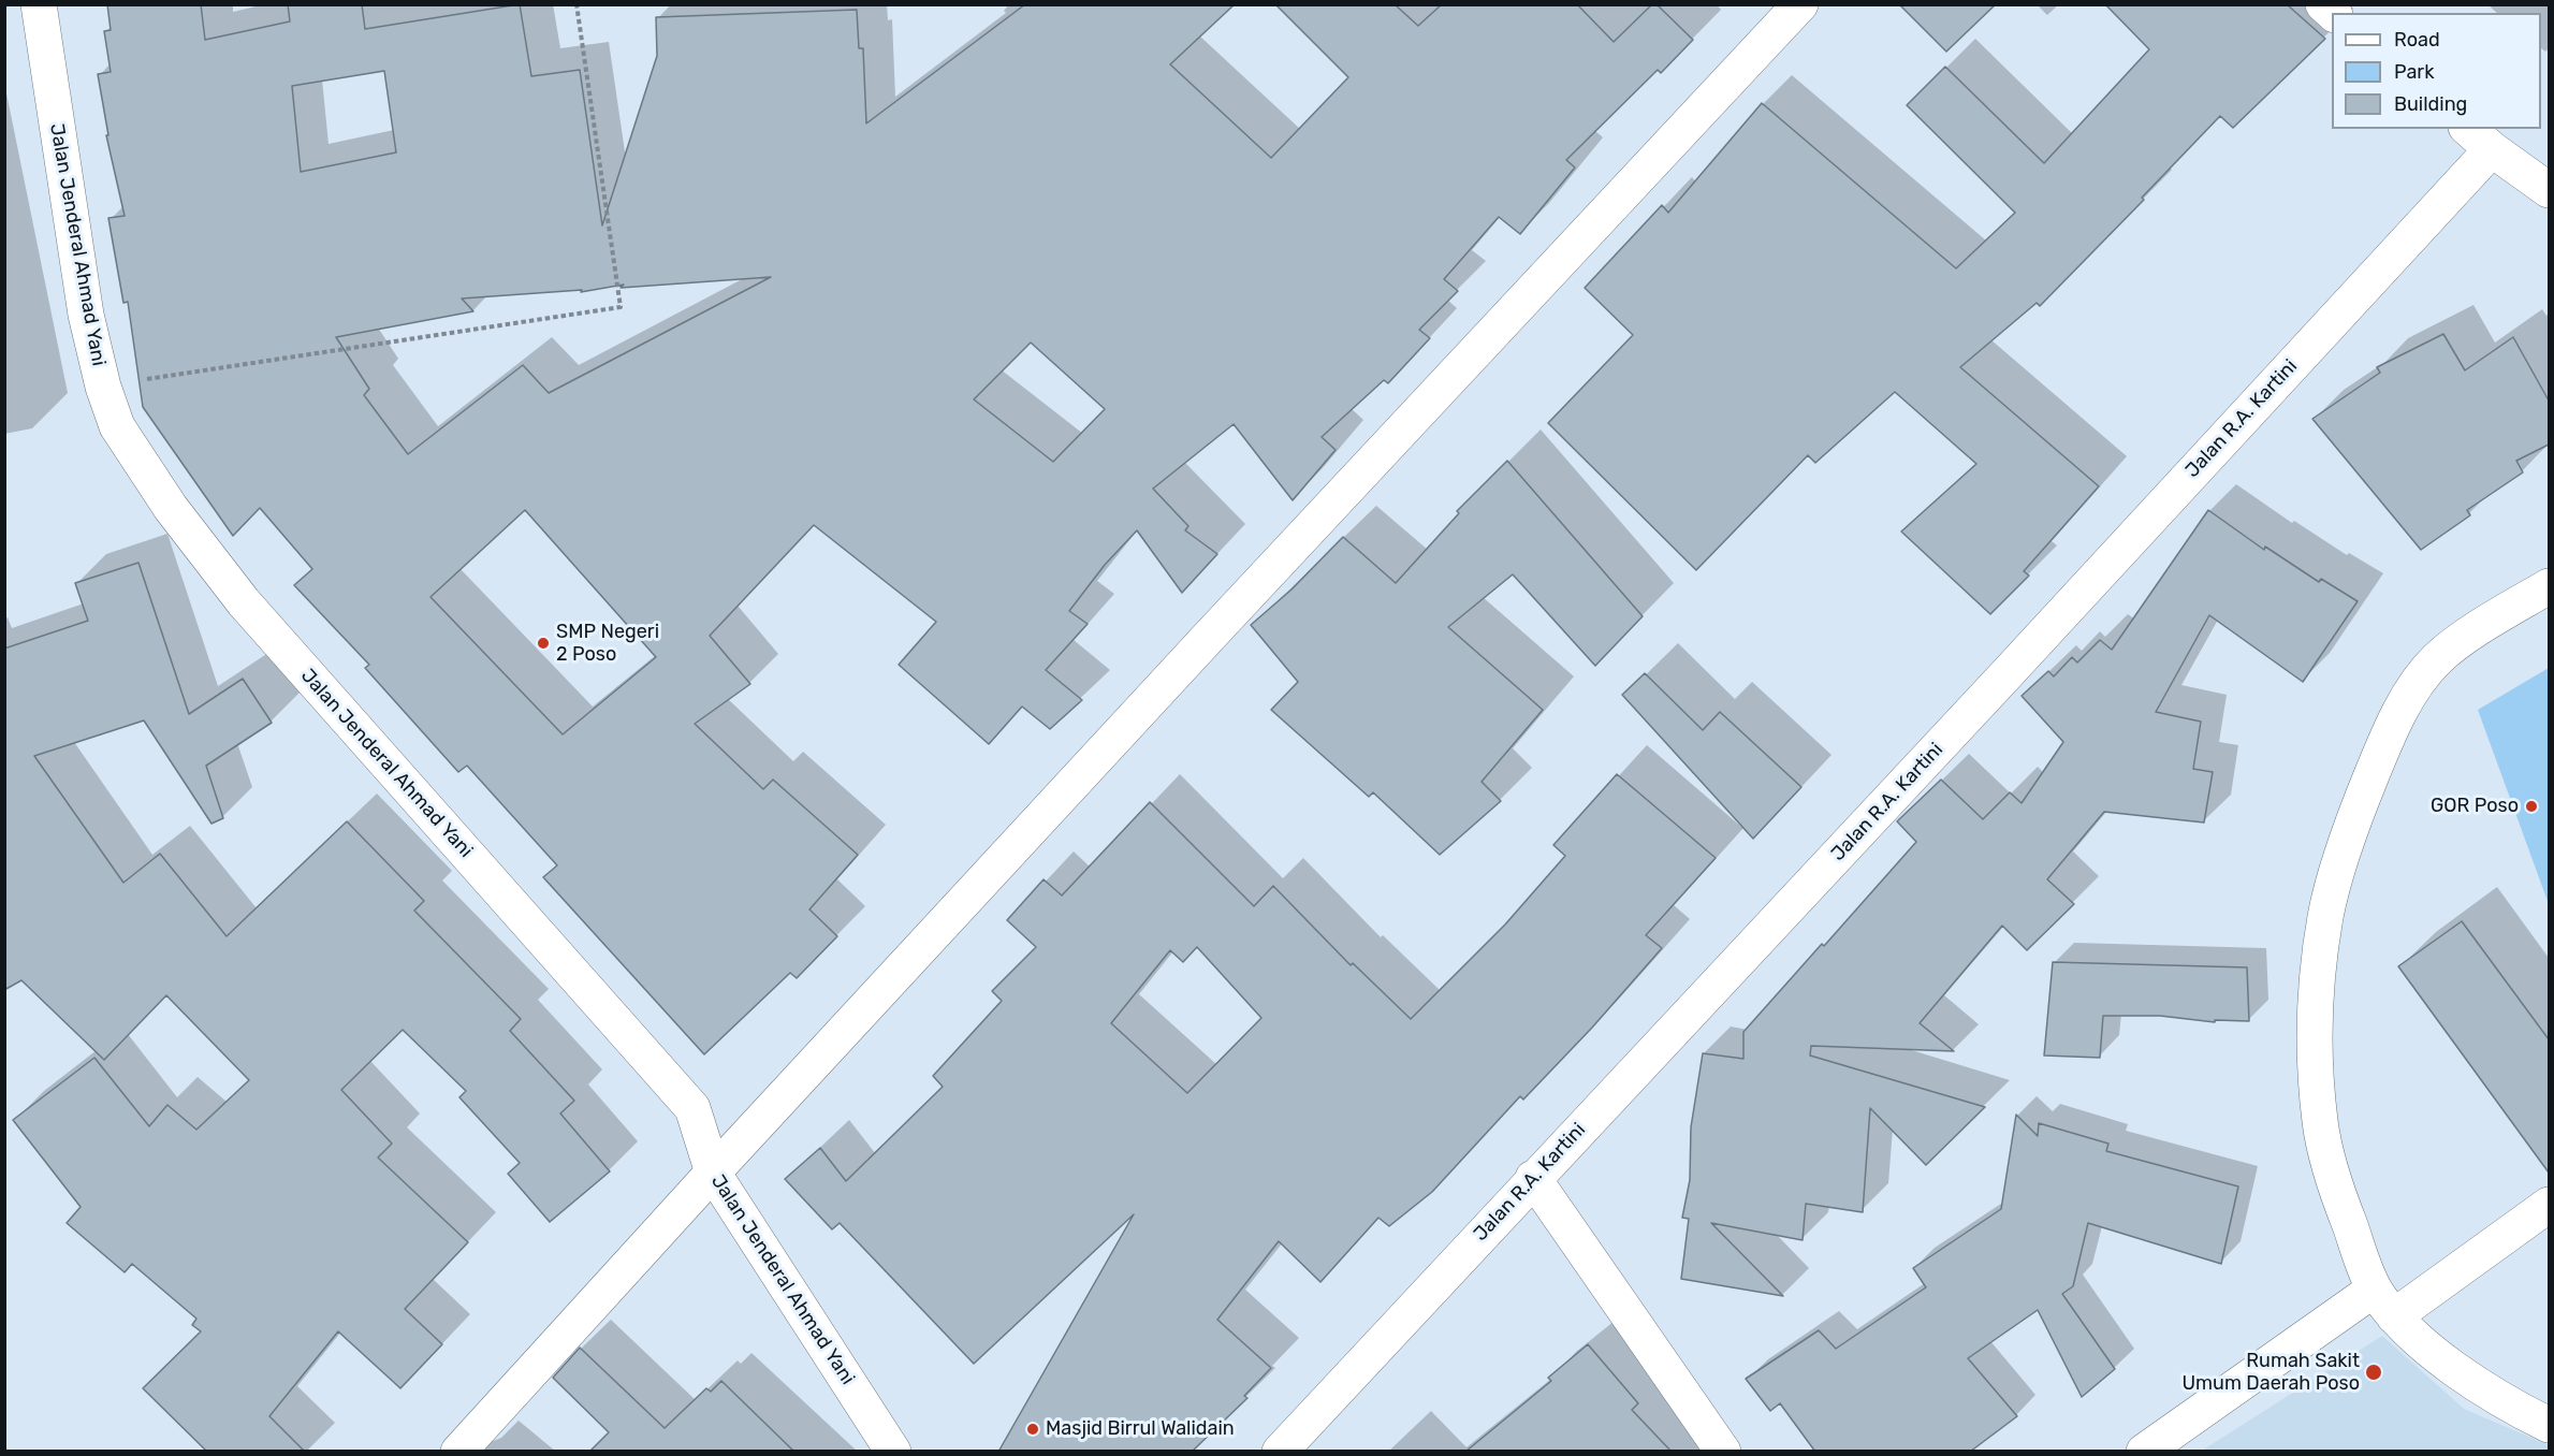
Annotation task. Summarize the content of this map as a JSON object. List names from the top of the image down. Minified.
{"streets":{"street":["Jalan Jenderal Ahmad Yani","Jalan R.A. Kartini"]},"places":["SMP Negeri 2 Poso","GOR Poso","Rumah Sakit Umum Daerah Poso","Masjid Birrul Walidain"],"legend":["Road","Park","Building"]}
